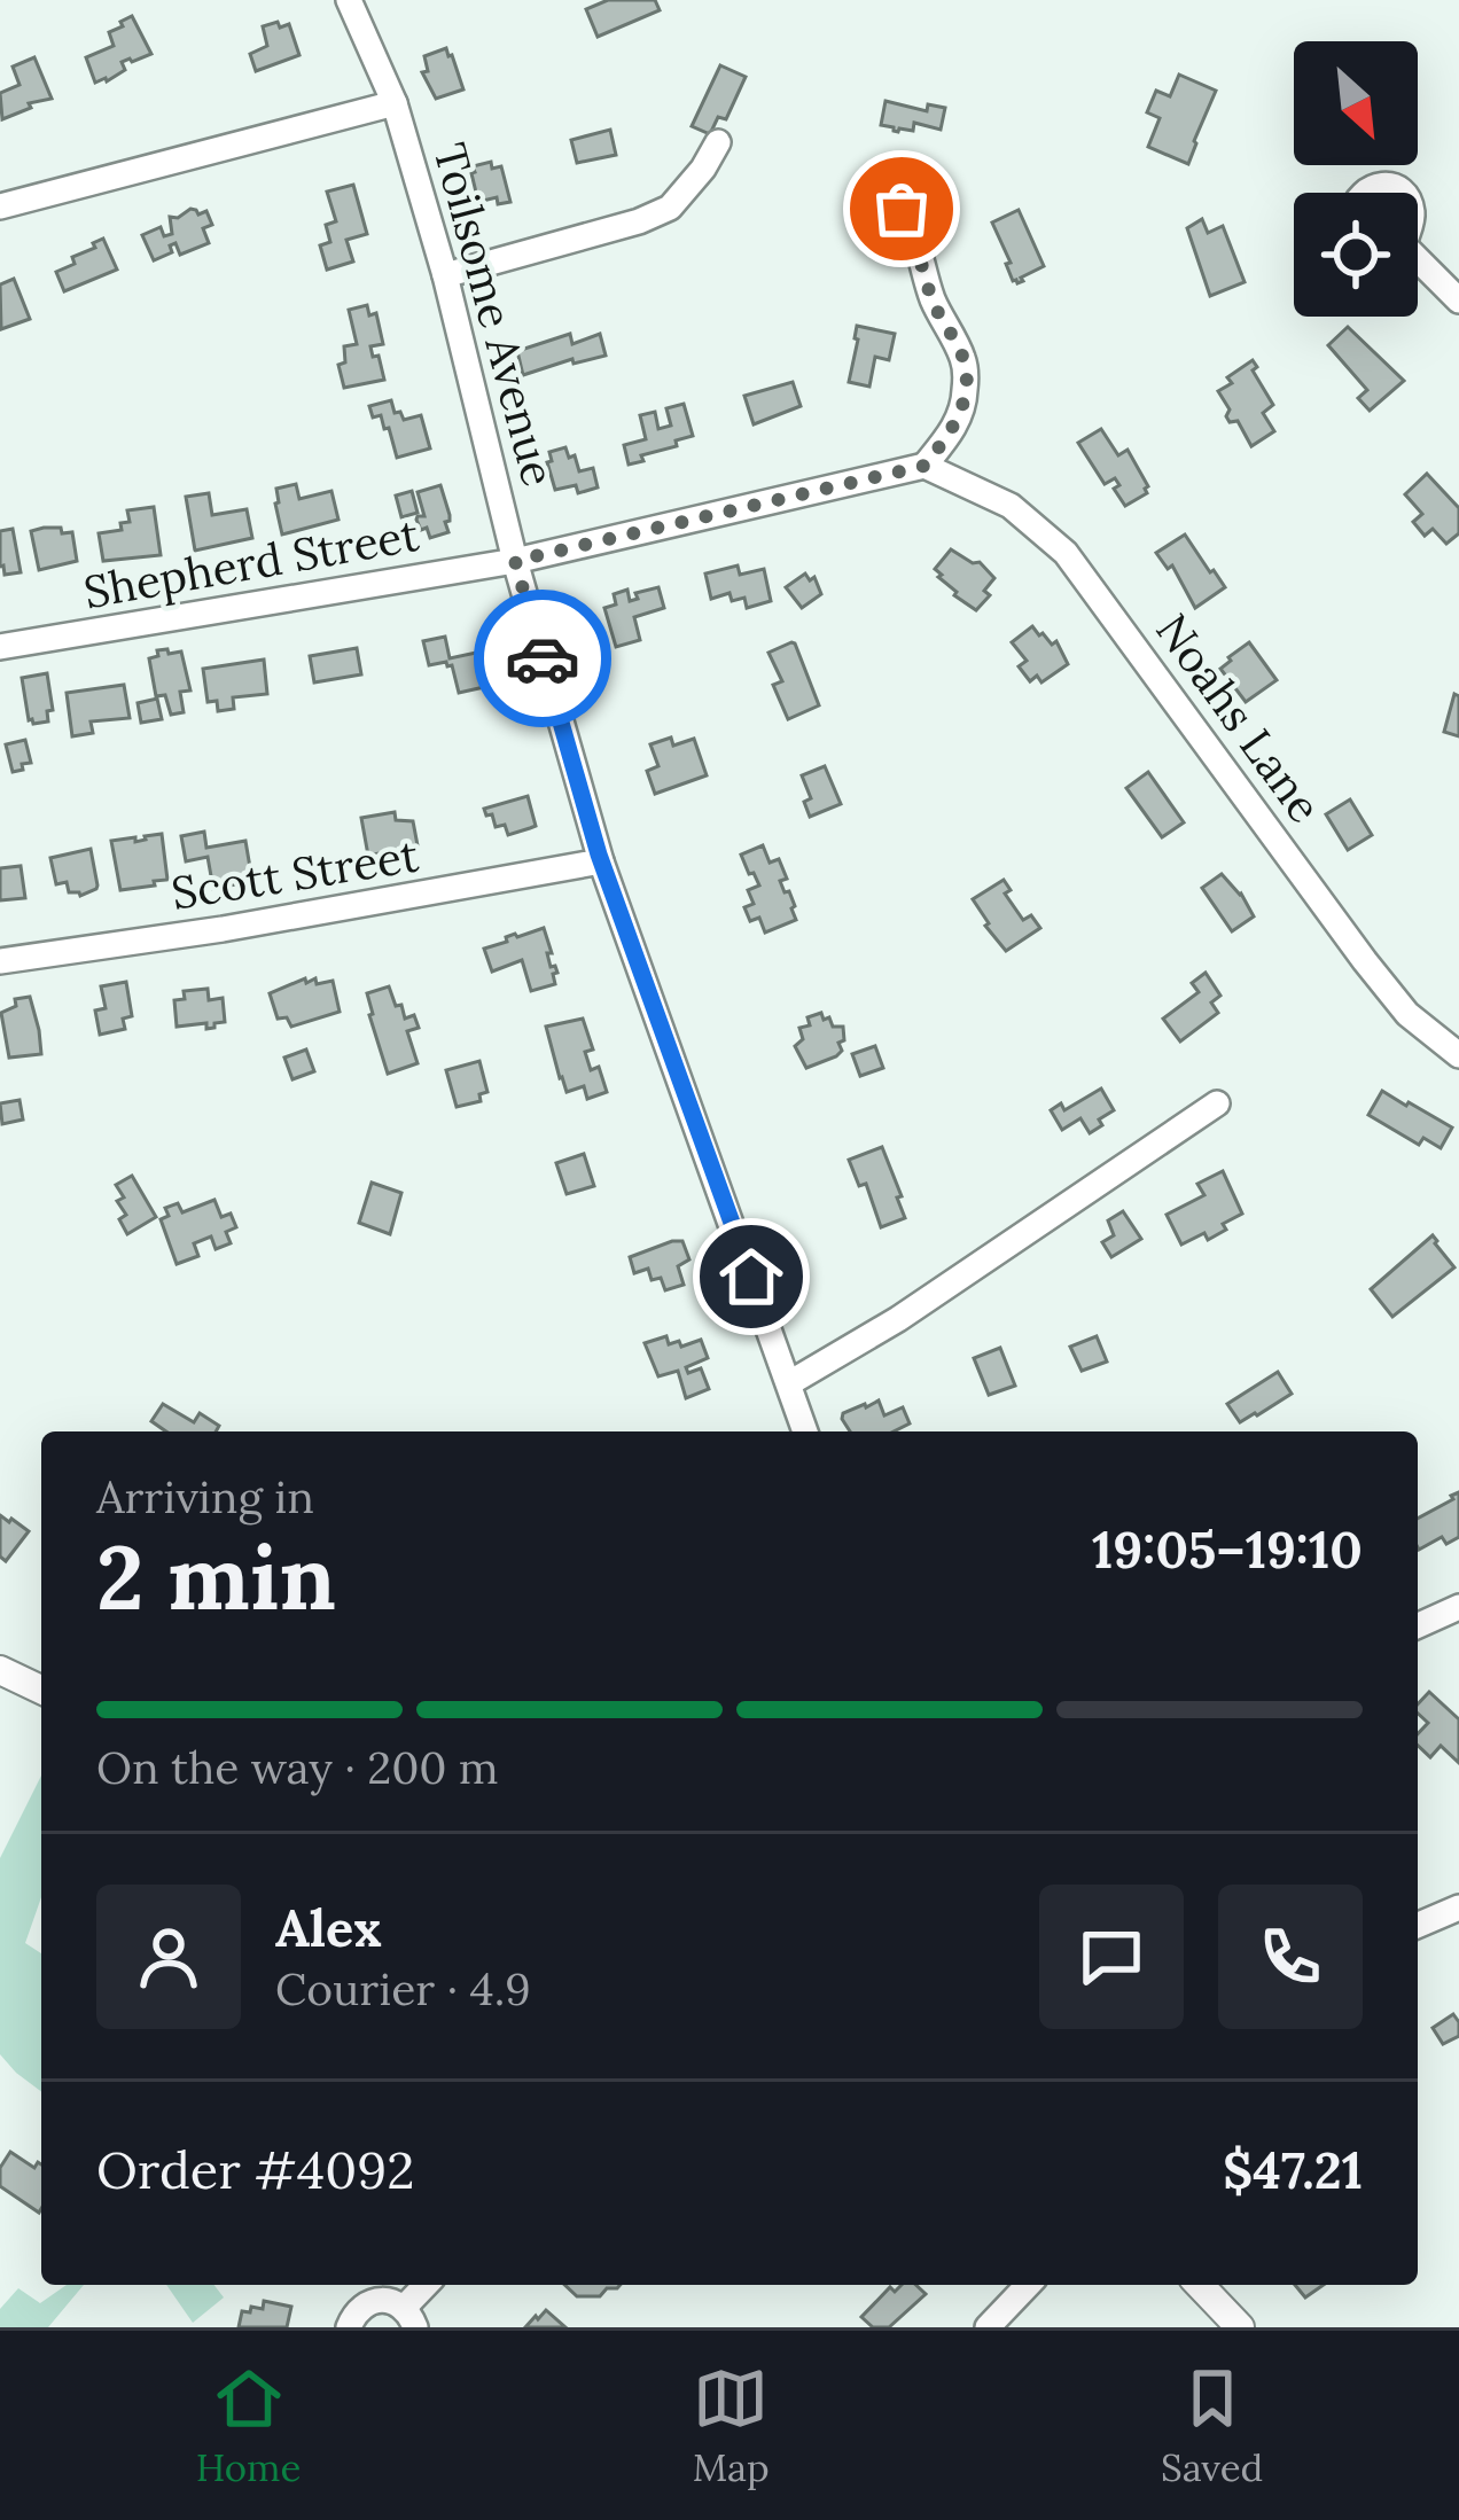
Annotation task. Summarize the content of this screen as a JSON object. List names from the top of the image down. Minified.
{"streets":{"street":["Toilsome Avenue","Shepherd Street","Noahs Lane","Scott Street"]},"crossings":[["Toilsome Avenue","Shepherd Street"],["Toilsome Avenue","Scott Street"]],"north":"bottom right","page":{"heading":["2 min","Arriving in","19:05–19:10"],"panel":["Alex","Courier · 4.9","Order #4092","$47.21"],"bar":"On the way · 200 m","tabs":["Home","Map","Saved"]}}
